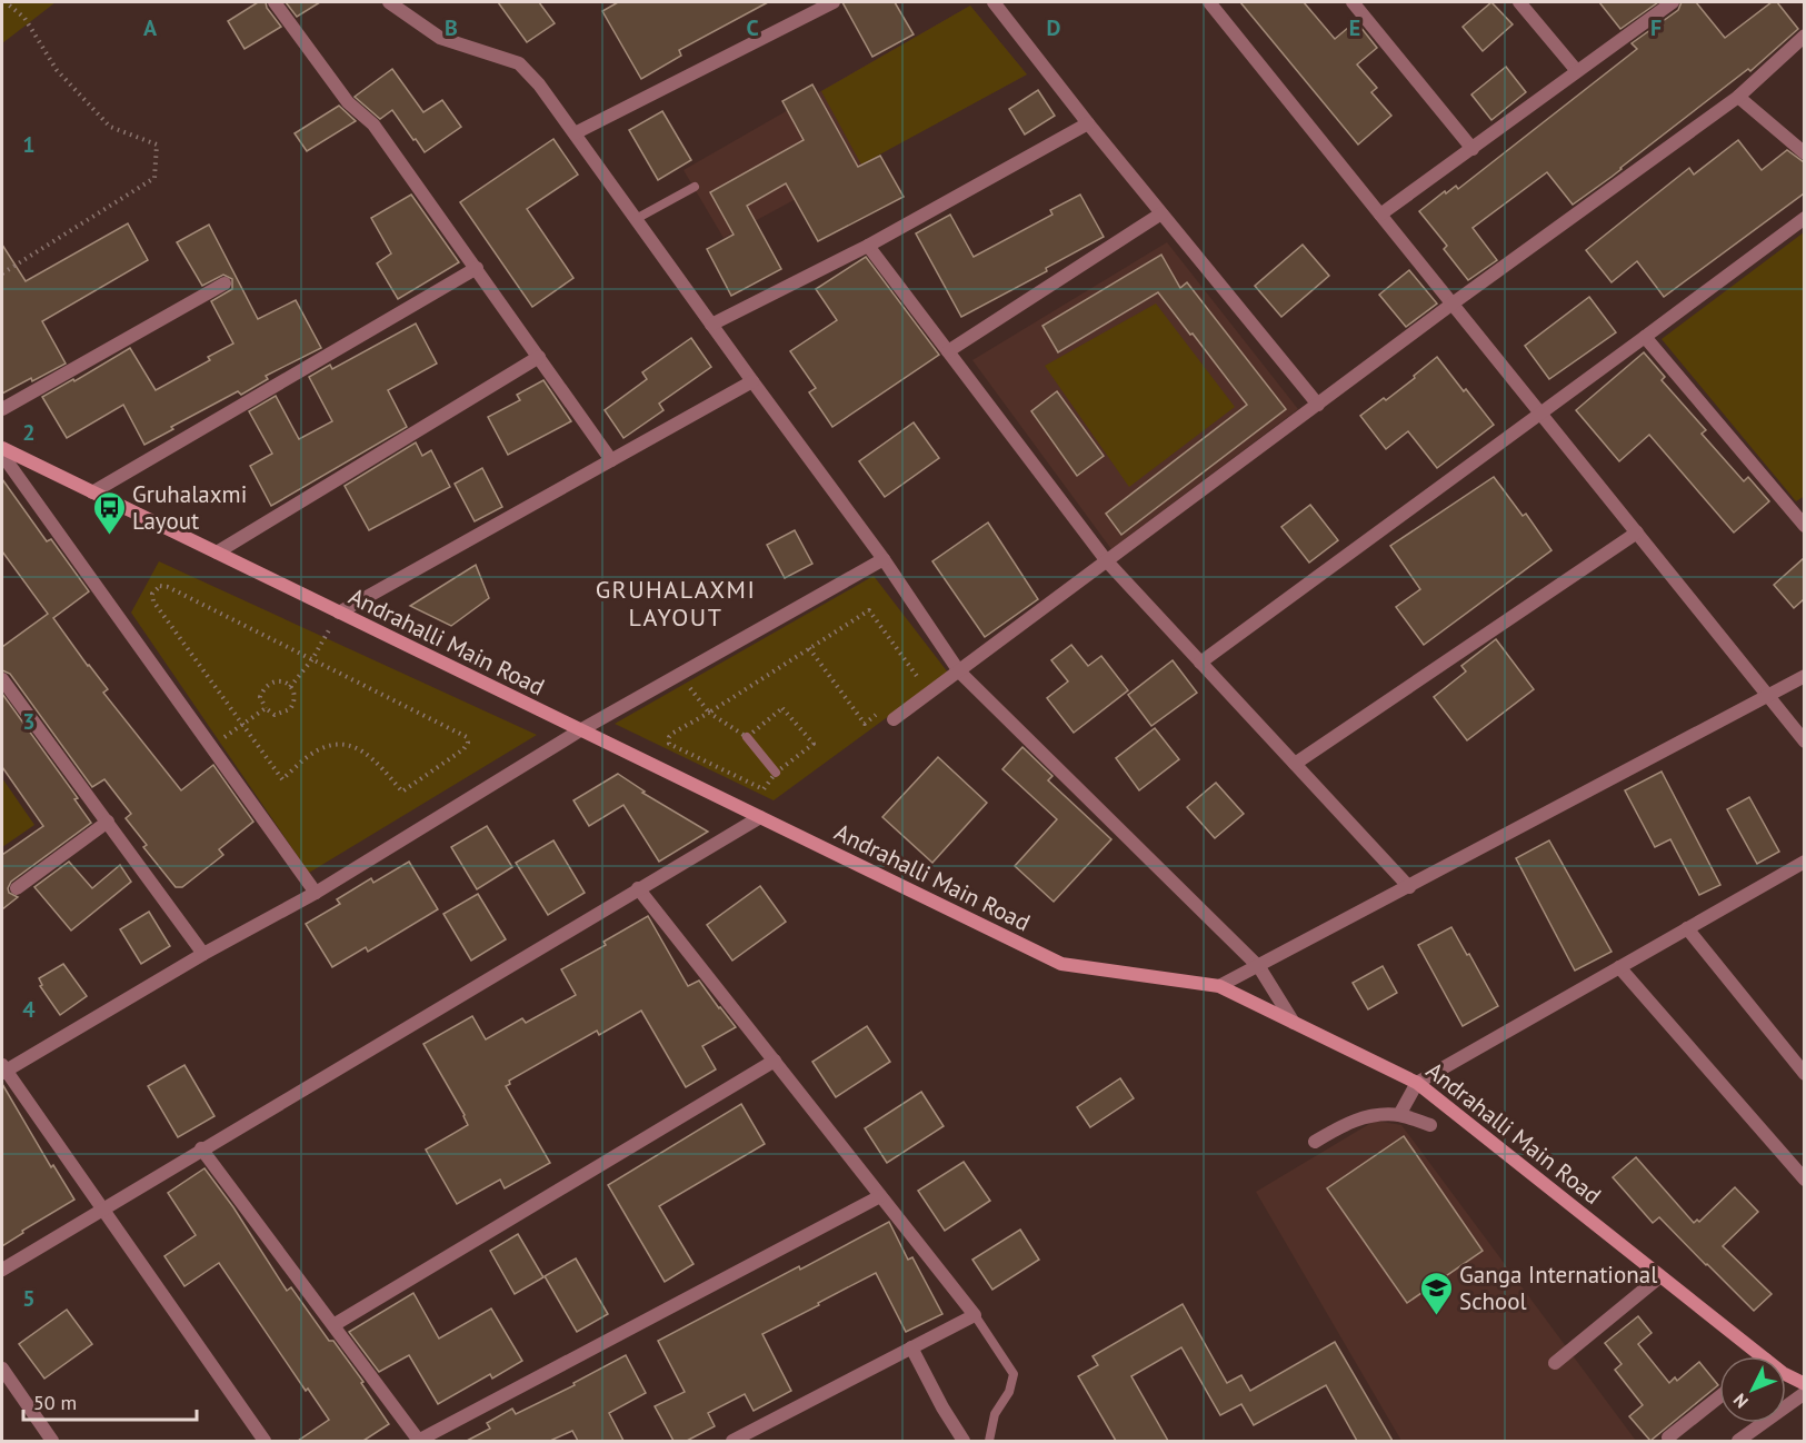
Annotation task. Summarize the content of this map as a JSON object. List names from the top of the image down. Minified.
{"streets":{"main road":["Andrahalli Main Road"]},"districts":["GRUHALAXMI LAYOUT"],"places":{"bus stop":["Gruhalaxmi Layout"],"school or university":["Ganga International School"]},"scale_bar":"50 m","north":"bottom left","grid":{"columns":["A","B","C","D","E","F"],"rows":["1","2","3","4","5"]}}
